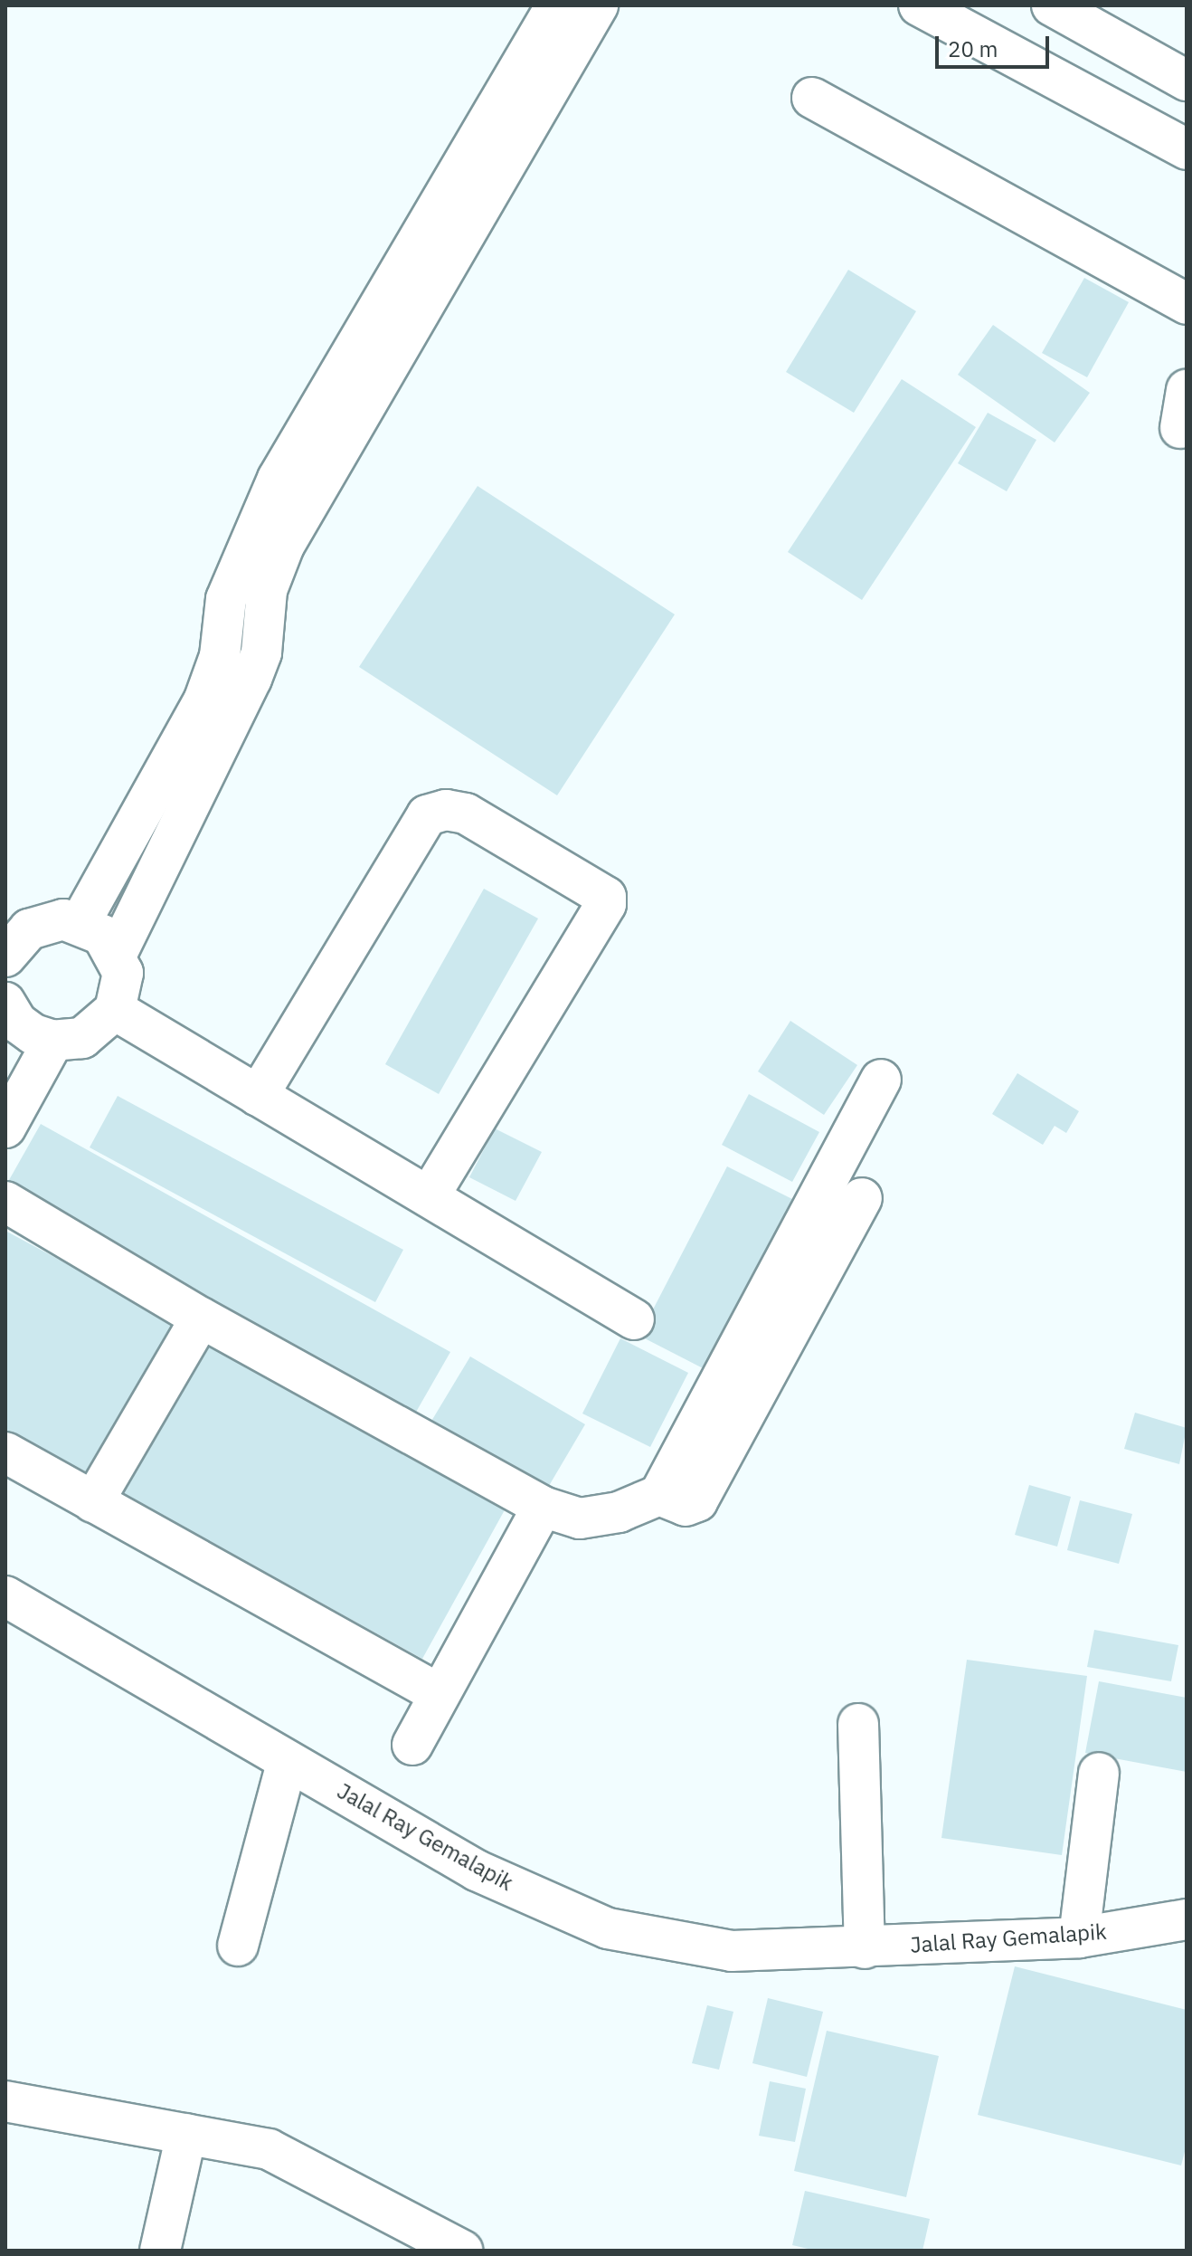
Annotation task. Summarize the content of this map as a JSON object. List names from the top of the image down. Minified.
{"streets":{"street":["Jalal Ray Gemalapik"]},"scale_bar":"20 m"}
